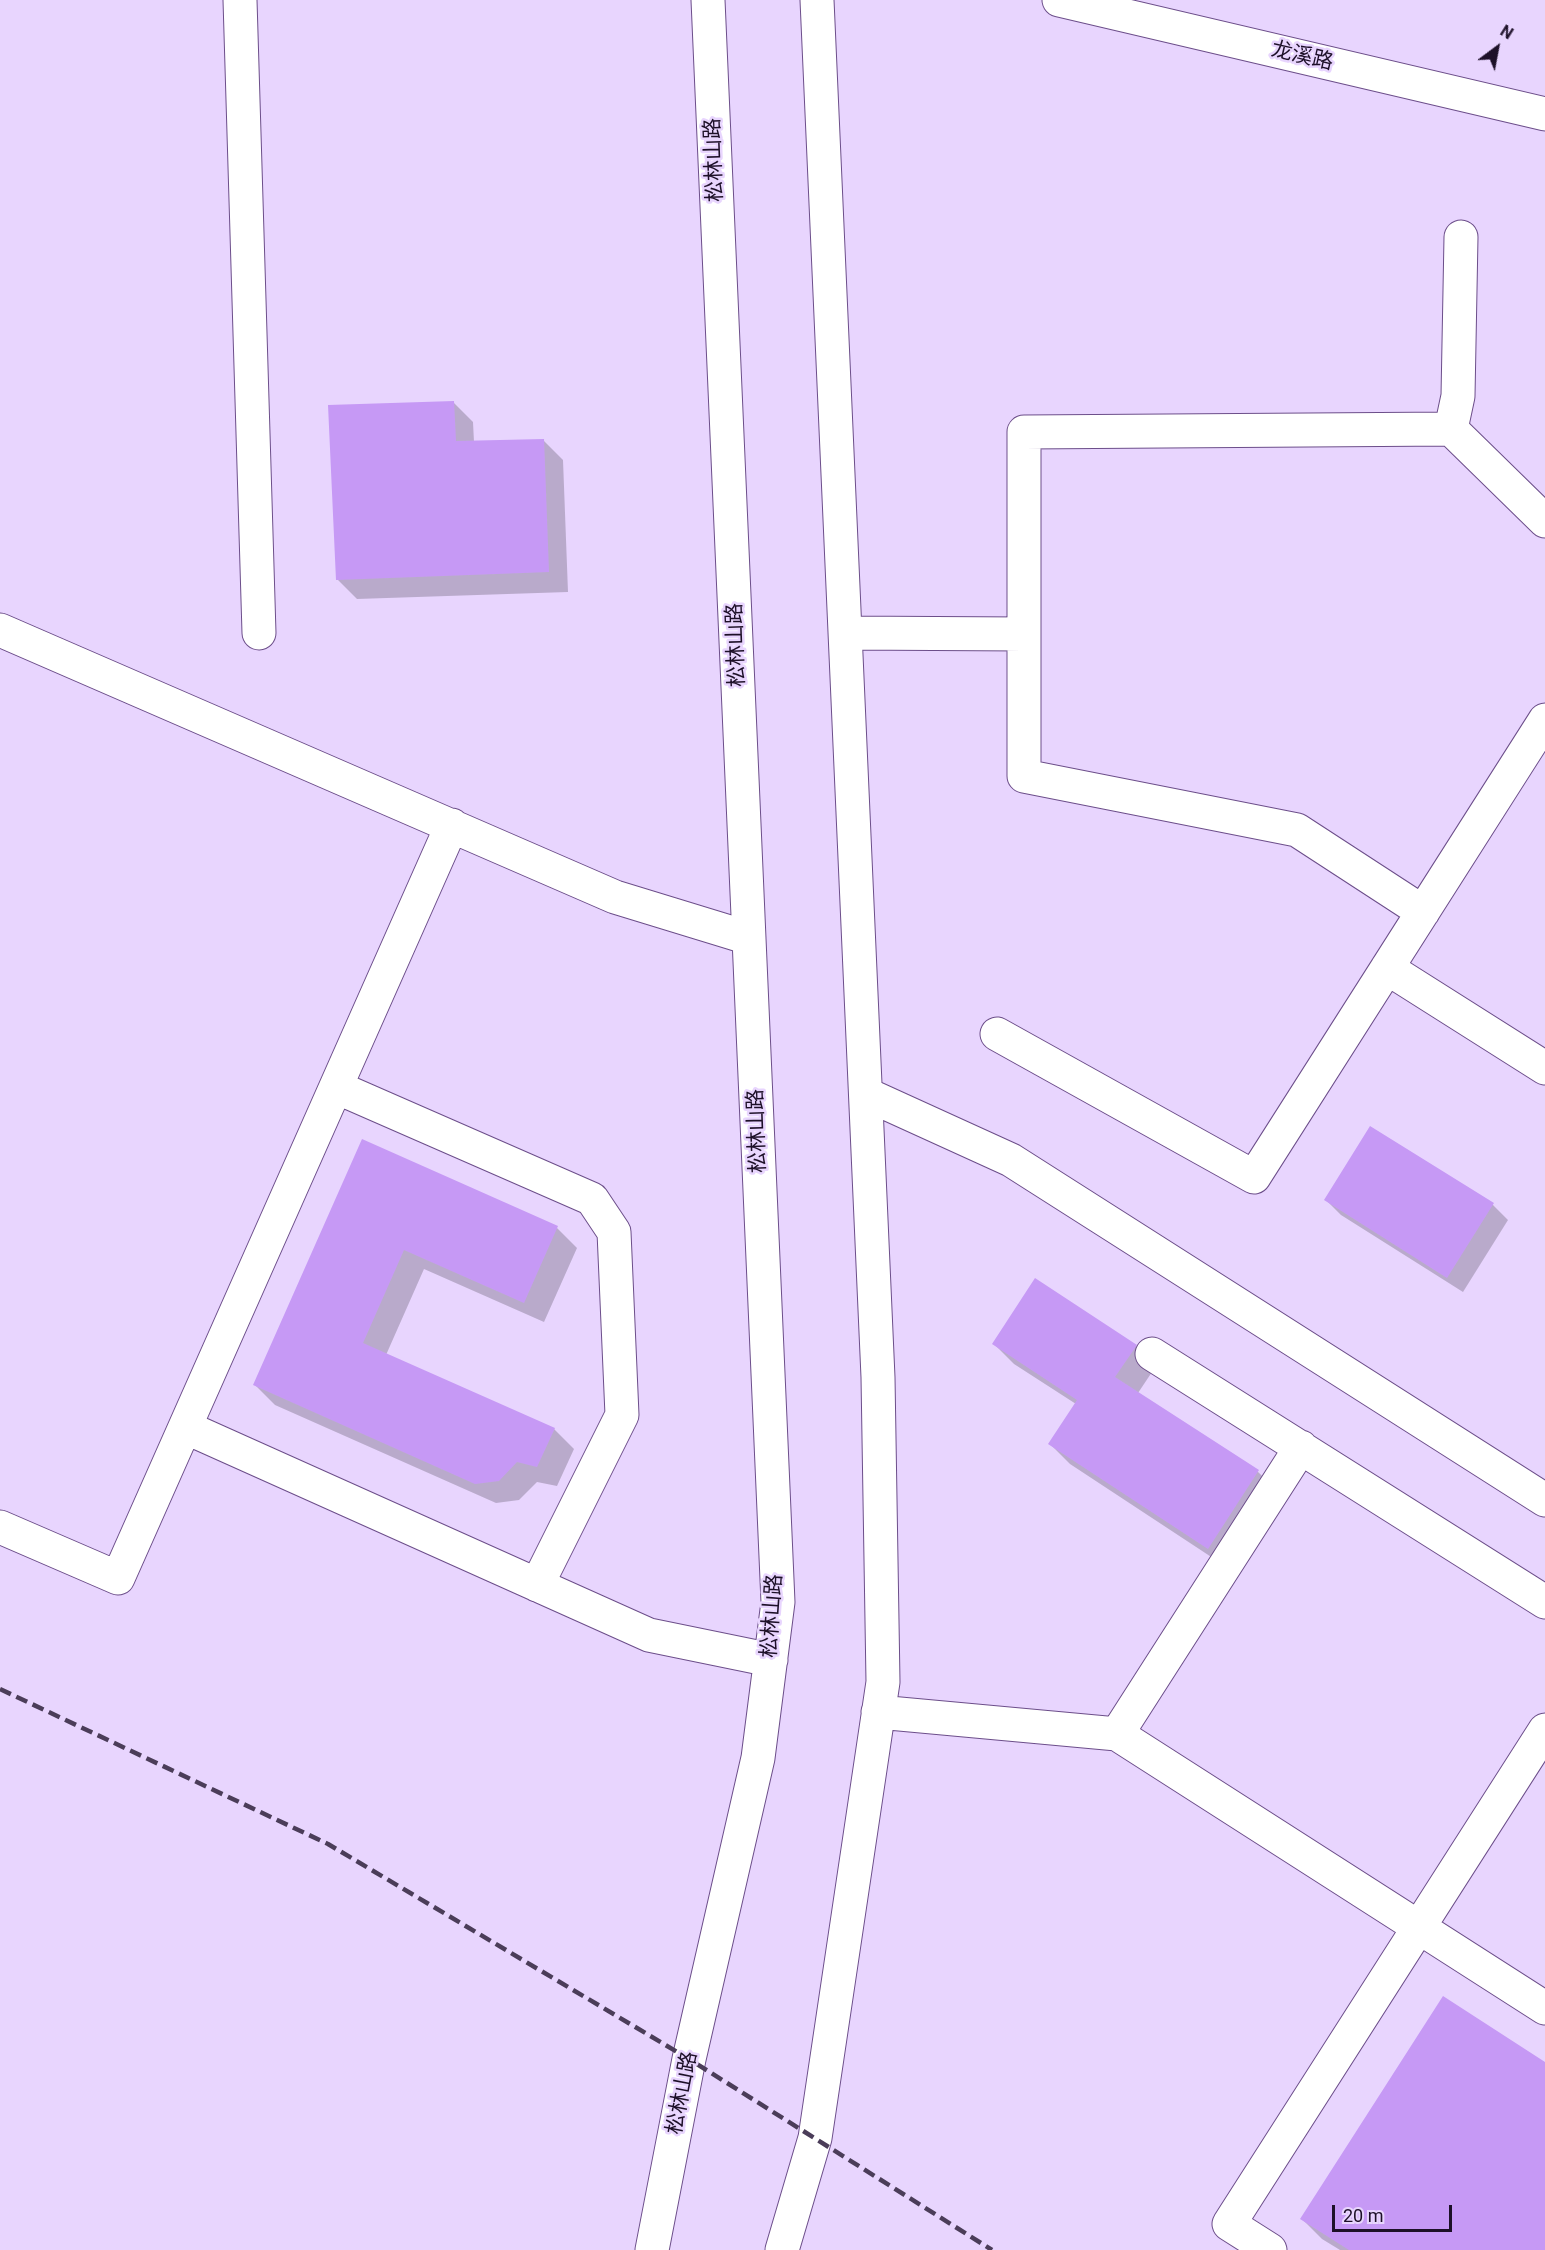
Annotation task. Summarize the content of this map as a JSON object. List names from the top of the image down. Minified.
{"streets":{"street":["龙溪路","松林山路"]},"scale_bar":"20 m","north":"top right"}
